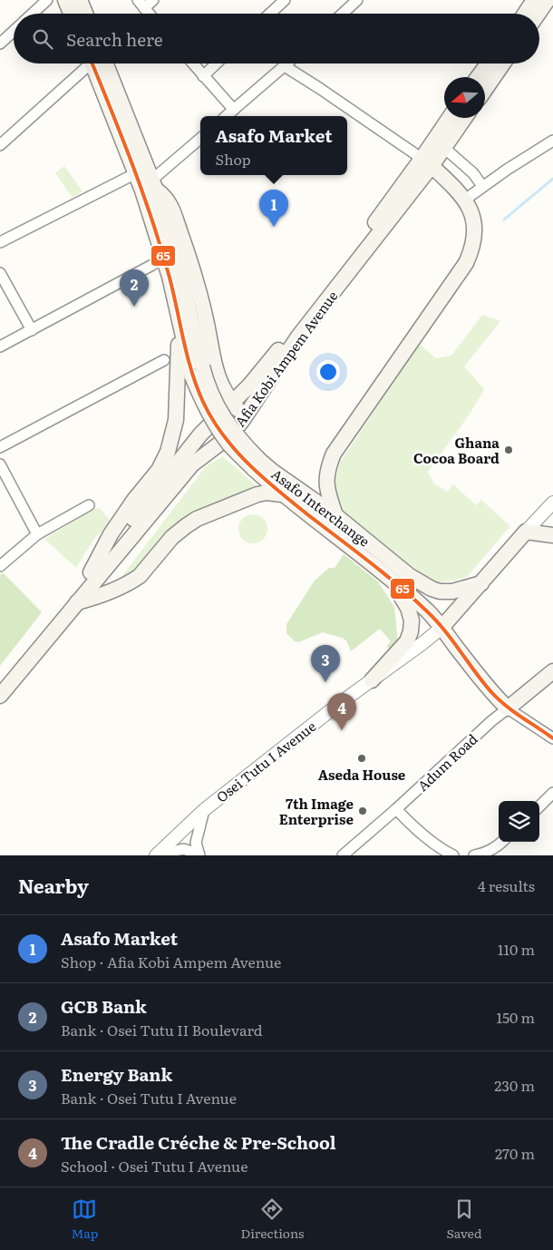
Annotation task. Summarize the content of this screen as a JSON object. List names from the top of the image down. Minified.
{"streets":{"main road":["Afia Kobi Ampem Avenue","Asafo Interchange","Osei Tutu I Avenue","Adum Road"]},"crossings":[["Asafo Interchange","Osei Tutu I Avenue"],["Asafo Interchange","Adum Road"]],"places":["Ghana Cocoa Board","Aseda House","7th Image Enterprise"],"lines":["transit line 65"],"north":"left","page":{"search":"Search here","popup":["Asafo Market","Shop"],"pins":["1","2","3","4"],"heading":["Nearby","4 results"],"list":[{"mark":"1","name":"Asafo Market","note":"Shop · Afia Kobi Ampem Avenue","value":"110 m"},{"mark":"2","name":"GCB Bank","note":"Bank · Osei Tutu II Boulevard","value":"150 m"},{"mark":"3","name":"Energy Bank","note":"Bank · Osei Tutu I Avenue","value":"230 m"},{"mark":"4","name":"The Cradle Créche & Pre-School","note":"School · Osei Tutu I Avenue","value":"270 m"}],"nav":["Map","Directions","Saved"]}}
